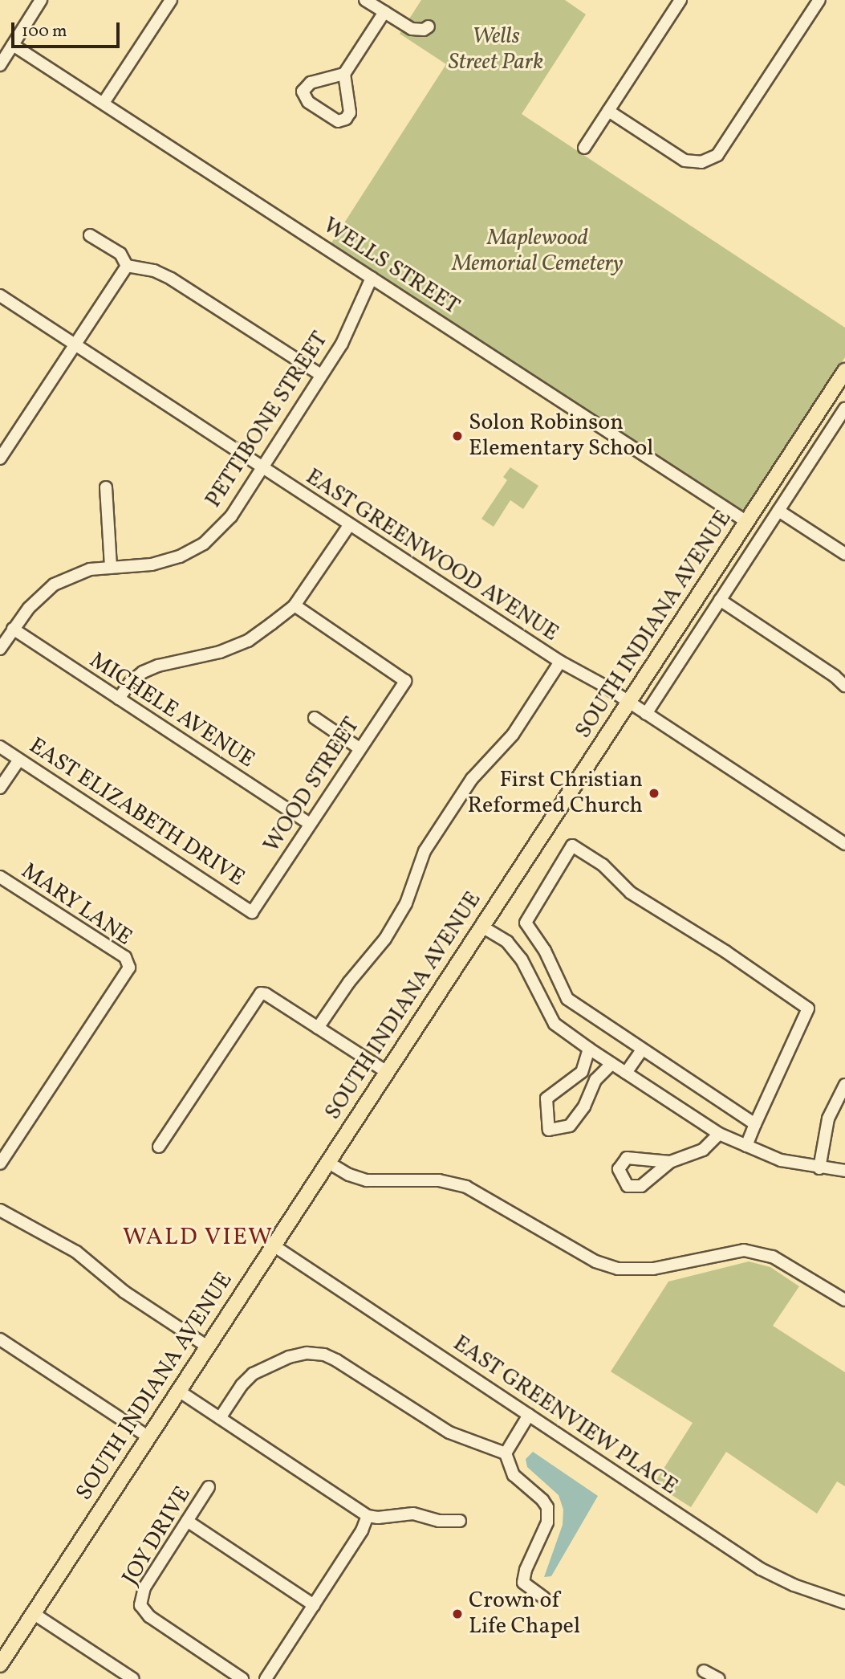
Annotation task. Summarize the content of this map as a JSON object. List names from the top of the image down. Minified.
{"streets":{"main road":["SOUTH INDIANA AVENUE"],"street":["WELLS STREET","PETTIBONE STREET","EAST GREENWOOD AVENUE","MICHELE AVENUE","WOOD STREET","EAST ELIZABETH DRIVE","MARY LANE","EAST GREENVIEW PLACE","JOY DRIVE"]},"crossings":[["WELLS STREET","PETTIBONE STREET"],["WELLS STREET","SOUTH INDIANA AVENUE"],["PETTIBONE STREET","EAST GREENWOOD AVENUE"],["PETTIBONE STREET","MICHELE AVENUE"],["EAST GREENWOOD AVENUE","SOUTH INDIANA AVENUE"],["SOUTH INDIANA AVENUE","EAST GREENVIEW PLACE"],["MICHELE AVENUE","WOOD STREET"],["WOOD STREET","EAST ELIZABETH DRIVE"]],"districts":["WALD VIEW"],"parks":["Wells Street Park","Maplewood Memorial Cemetery"],"places":["Solon Robinson Elementary School","First Christian Reformed Church","Crown of Life Chapel"],"scale_bar":"100 m"}
